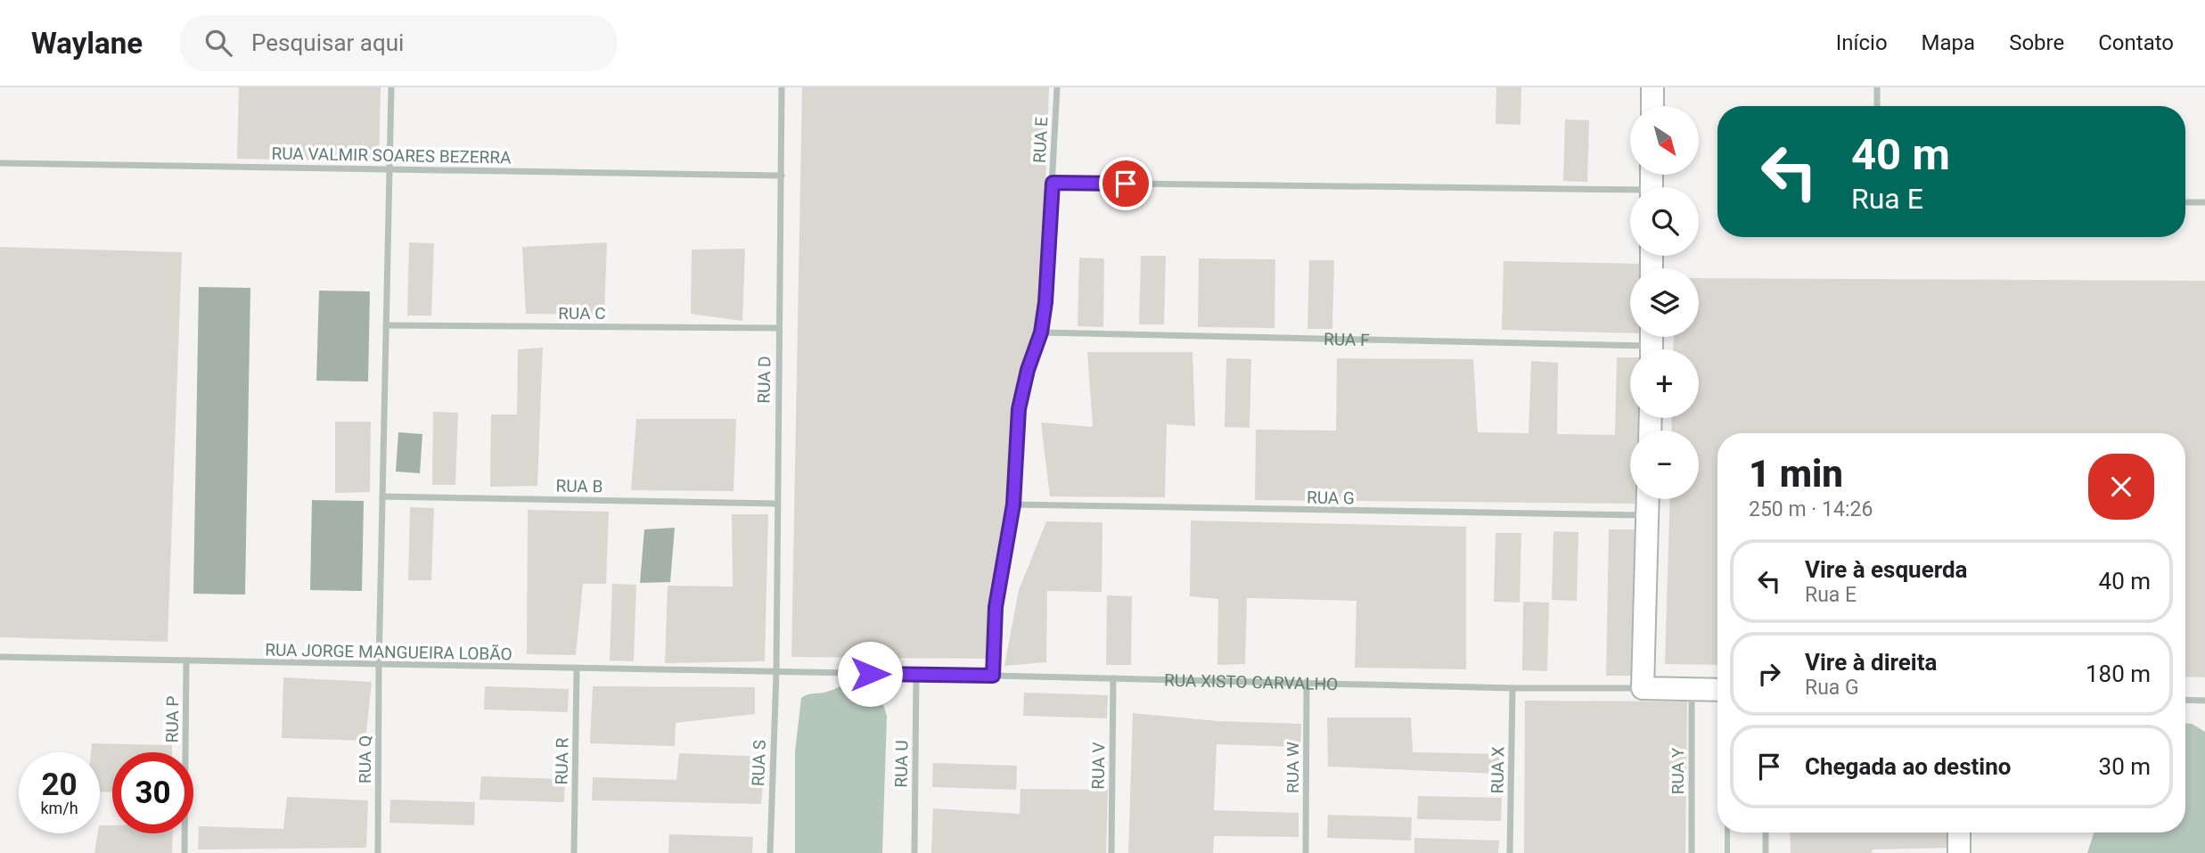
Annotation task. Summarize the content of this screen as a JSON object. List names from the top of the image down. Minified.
{"streets":{"street":["RUA E","RUA VALMIR SOARES BEZERRA","RUA C","RUA F","RUA D","RUA B","RUA G","RUA JORGE MANGUEIRA LOBÃO","RUA XISTO CARVALHO","RUA P","RUA Q","RUA R","RUA S","RUA U","RUA V","RUA W","RUA X","RUA Y"]},"crossings":[["RUA E","RUA F"],["RUA E","RUA G"],["RUA E","RUA XISTO CARVALHO"],["RUA VALMIR SOARES BEZERRA","RUA D"],["RUA C","RUA D"],["RUA D","RUA B"],["RUA D","RUA JORGE MANGUEIRA LOBÃO"],["RUA D","RUA XISTO CARVALHO"],["RUA D","RUA S"],["RUA JORGE MANGUEIRA LOBÃO","RUA XISTO CARVALHO"],["RUA JORGE MANGUEIRA LOBÃO","RUA P"],["RUA JORGE MANGUEIRA LOBÃO","RUA Q"],["RUA JORGE MANGUEIRA LOBÃO","RUA R"],["RUA JORGE MANGUEIRA LOBÃO","RUA S"],["RUA XISTO CARVALHO","RUA S"],["RUA XISTO CARVALHO","RUA U"],["RUA XISTO CARVALHO","RUA V"],["RUA XISTO CARVALHO","RUA W"],["RUA XISTO CARVALHO","RUA X"],["RUA XISTO CARVALHO","RUA Y"]],"north":"bottom right","page":{"header":"Waylane","search":"Pesquisar aqui","nav":["Início","Mapa","Sobre","Contato"],"map_buttons":["+","−"],"turn":["40 m","Rua E"],"heading":["1 min","250 m · 14:26"],"list":[{"name":"Vire à esquerda","note":"Rua E","value":"40 m"},{"name":"Vire à direita","note":"Rua G","value":"180 m"},{"name":"Chegada ao destino","value":"30 m"}],"speed":"20 km/h","limit":"30"}}
